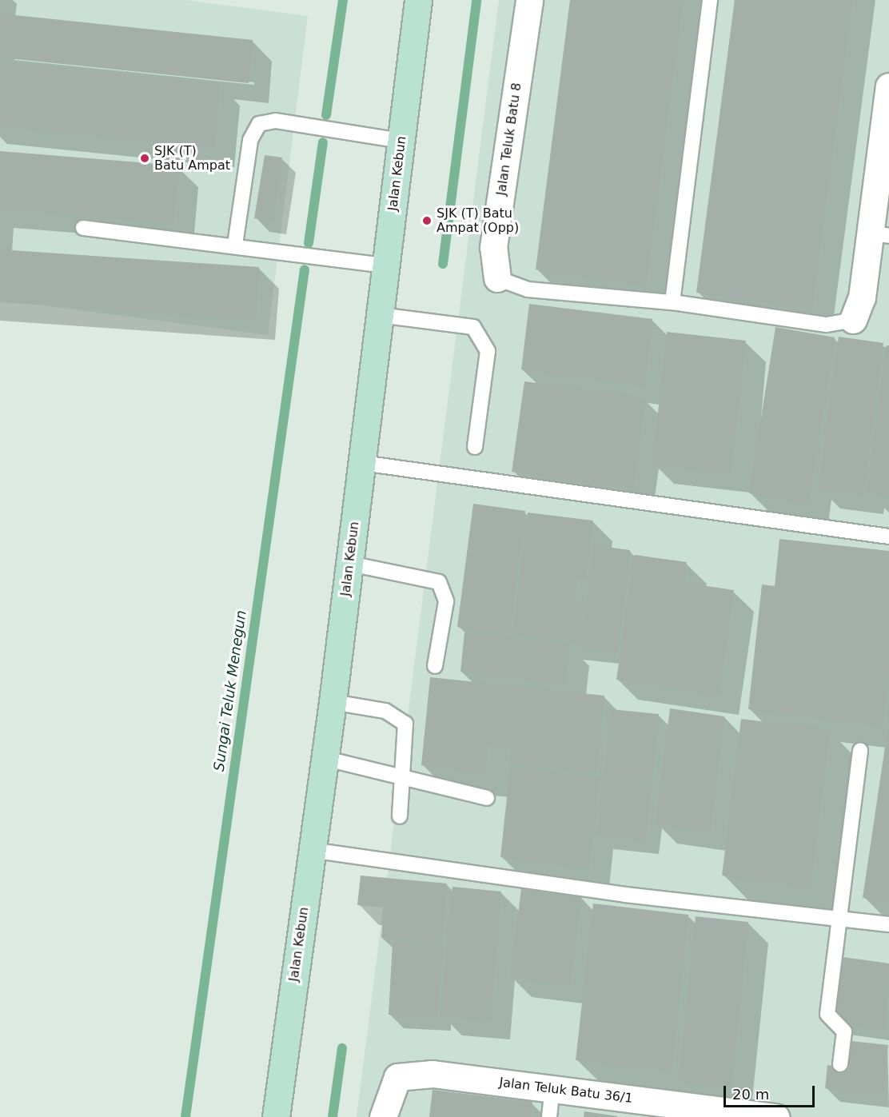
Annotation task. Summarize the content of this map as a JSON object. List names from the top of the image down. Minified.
{"streets":{"main road":["Jalan Kebun"],"street":["Jalan Teluk Batu 8","Jalan Teluk Batu 36/1"]},"water":["Sungai Teluk Menegun"],"places":["SJK (T) Batu Ampat","SJK (T) Batu Ampat (Opp)"],"scale_bar":"20 m"}
